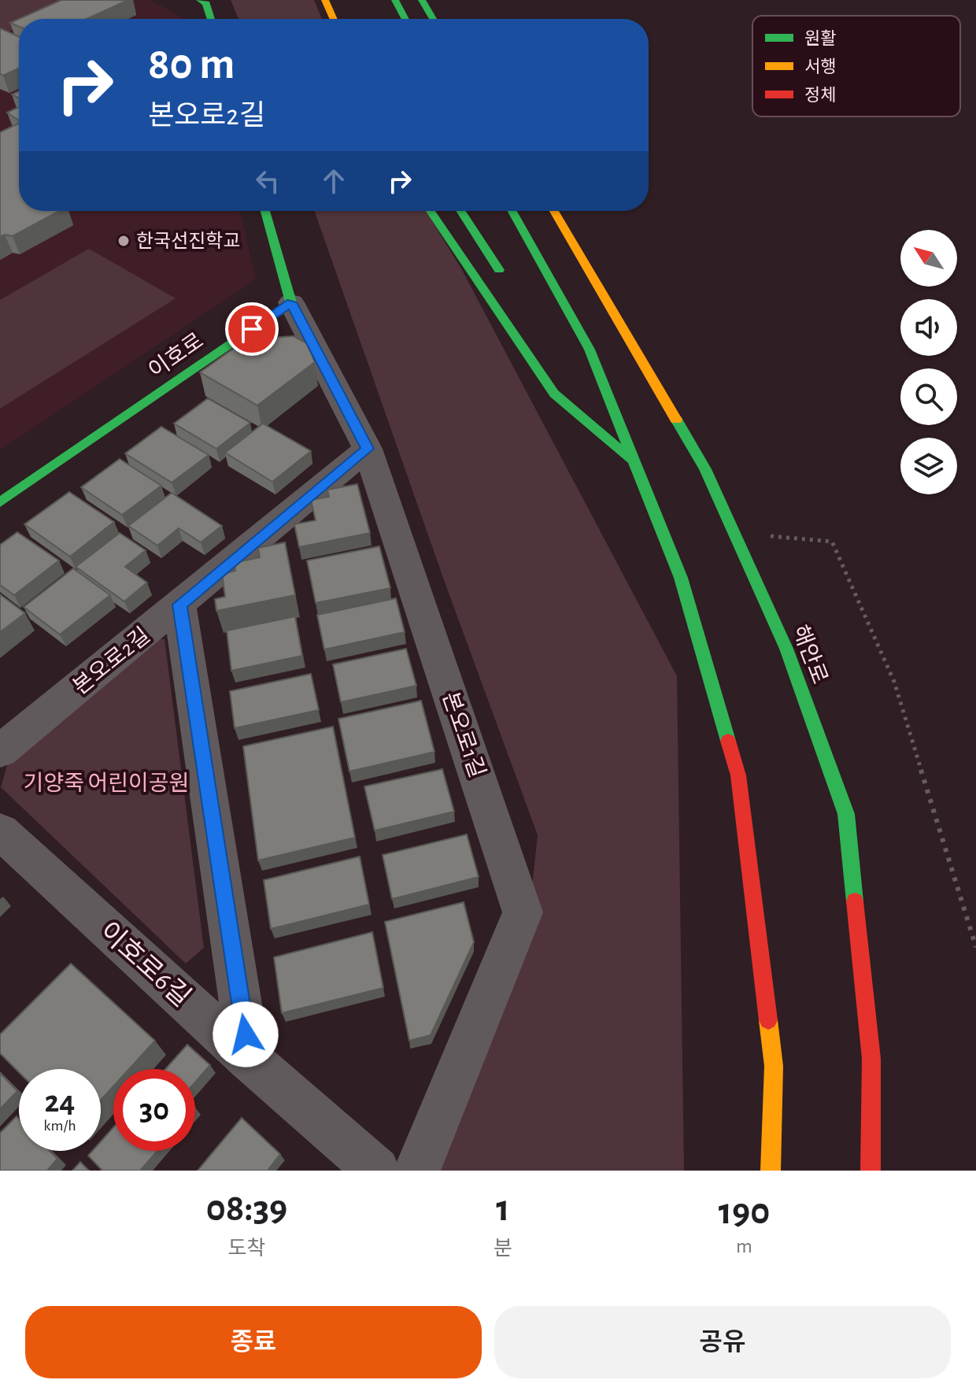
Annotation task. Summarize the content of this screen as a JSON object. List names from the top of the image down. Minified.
{"streets":{"main road":["이호로","해안로"],"street":["본오로2길","본오로1길","이호로6길"]},"crossings":[["이호로","본오로1길"],["본오로2길","본오로1길"]],"parks":["기양죽 어린이공원"],"places":["한국선진학교"],"legend":["원활","서행","정체"],"north":"top left","page":{"turn":["80 m","본오로2길"],"speed":"24 km/h","limit":"30","eta":["08:39","도착","1","분","190","m"],"buttons":["종료","공유"]}}
